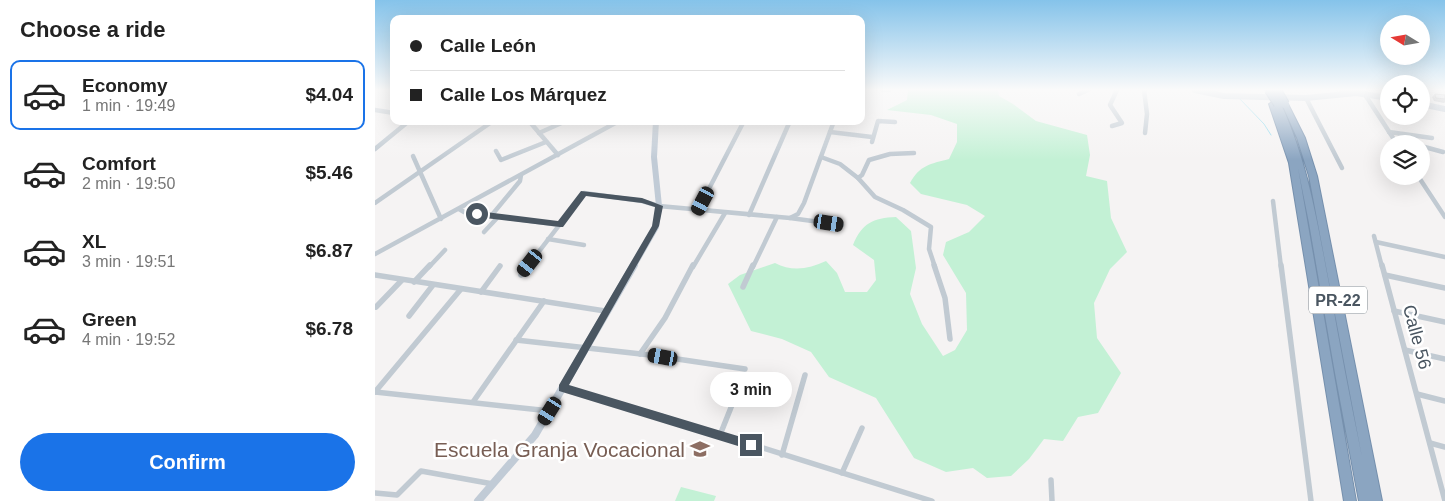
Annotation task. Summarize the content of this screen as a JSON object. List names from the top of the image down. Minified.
{"streets":{"highway":["PR-22"],"street":["Calle 56"]},"places":{"school or university":["Escuela Granja Vocacional"]},"north":"left","page":{"heading":"Choose a ride","banner":["Calle León","Calle Los Márquez"],"list":[{"name":"Economy","note":"1 min · 19:49","value":"$4.04"},{"name":"Comfort","note":"2 min · 19:50","value":"$5.46"},{"name":"XL","note":"3 min · 19:51","value":"$6.87"},{"name":"Green","note":"4 min · 19:52","value":"$6.78"}],"bubble":"3 min","buttons":"Confirm"}}
